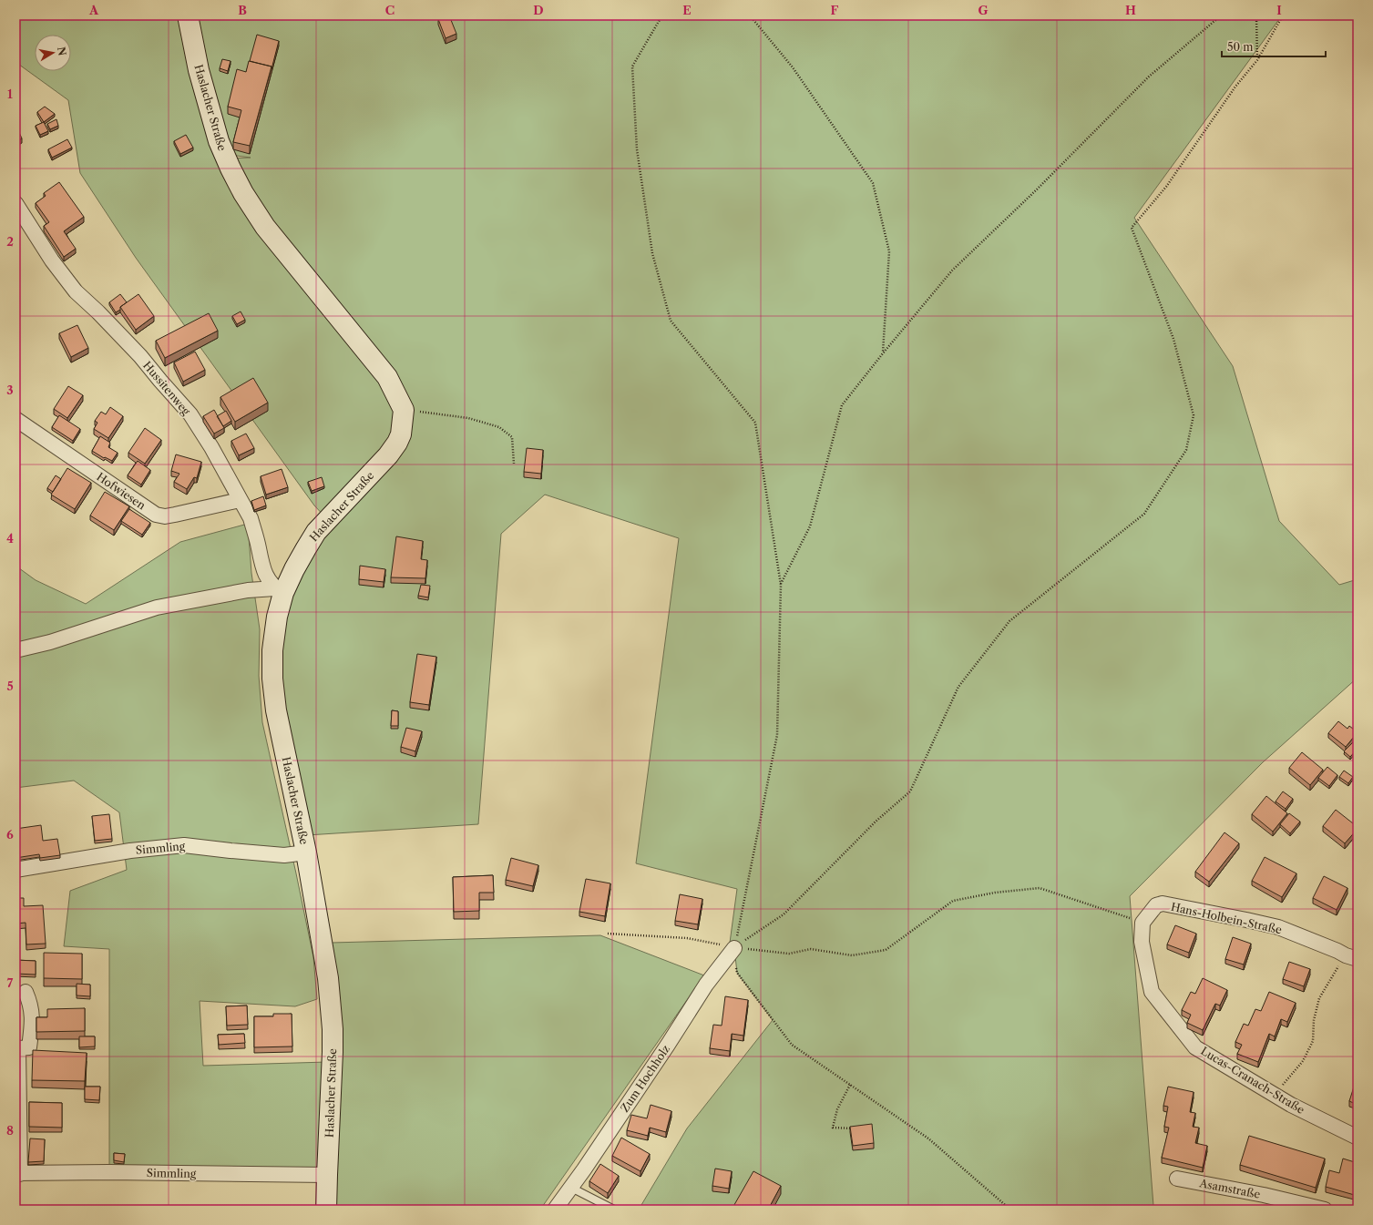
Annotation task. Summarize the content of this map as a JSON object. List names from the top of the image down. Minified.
{"streets":{"street":["Haslacher Straße","Hussitenweg","Hofwiesen","Simmling","Hans-Holbein-Straße","Zum Hochholz","Lucas-Cranach-Straße","Asamstraße"]},"crossings":[["Haslacher Straße","Hussitenweg"],["Haslacher Straße","Simmling"],["Hussitenweg","Hofwiesen"],["Hans-Holbein-Straße","Lucas-Cranach-Straße"]],"scale_bar":"50 m","north":"right","grid":{"columns":["A","B","C","D","E","F","G","H","I"],"rows":["1","2","3","4","5","6","7","8"]}}
